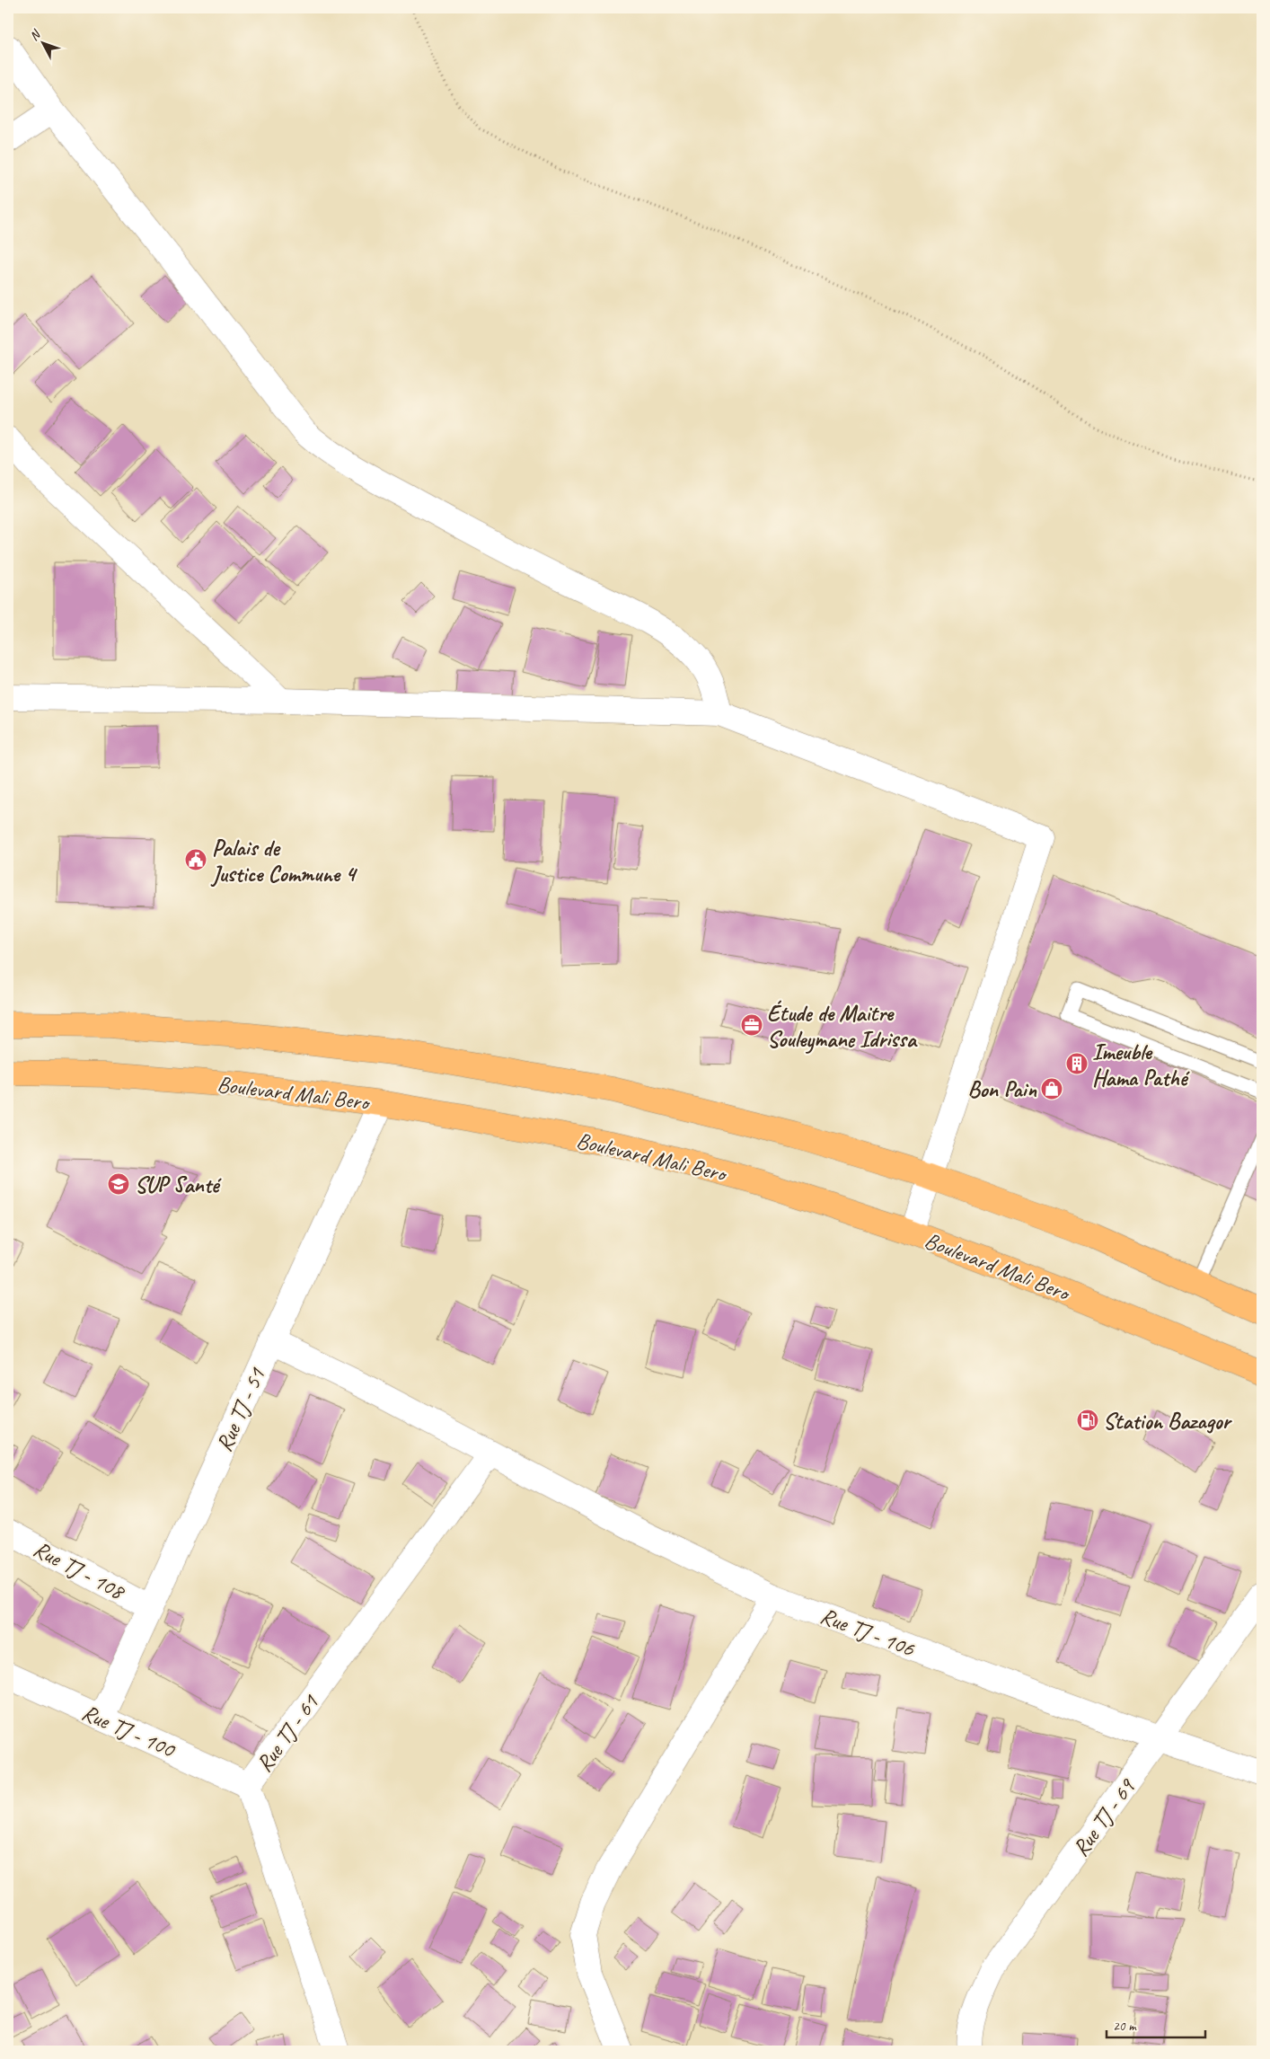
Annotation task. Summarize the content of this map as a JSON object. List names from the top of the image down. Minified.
{"streets":{"main road":["Boulevard Mali Bero"],"street":["Rue TJ - 51","Rue TJ - 108","Rue TJ - 106","Rue TJ - 100","Rue TJ - 61","Rue TJ - 69"]},"crossings":[["Boulevard Mali Bero","Rue TJ - 51"],["Rue TJ - 51","Rue TJ - 108"],["Rue TJ - 51","Rue TJ - 106"],["Rue TJ - 51","Rue TJ - 100"],["Rue TJ - 106","Rue TJ - 61"],["Rue TJ - 106","Rue TJ - 69"],["Rue TJ - 100","Rue TJ - 61"]],"places":{"public building":["Palais de Justice Commune 4"],"office":["Étude de Maitre Souleymane Idrissa"],"building":["Imeuble Hama Pathé"],"shop":["Bon Pain"],"school or university":["SUP Santé"],"fuel station":["Station Bazagor"]},"scale_bar":"20 m","north":"top left"}
